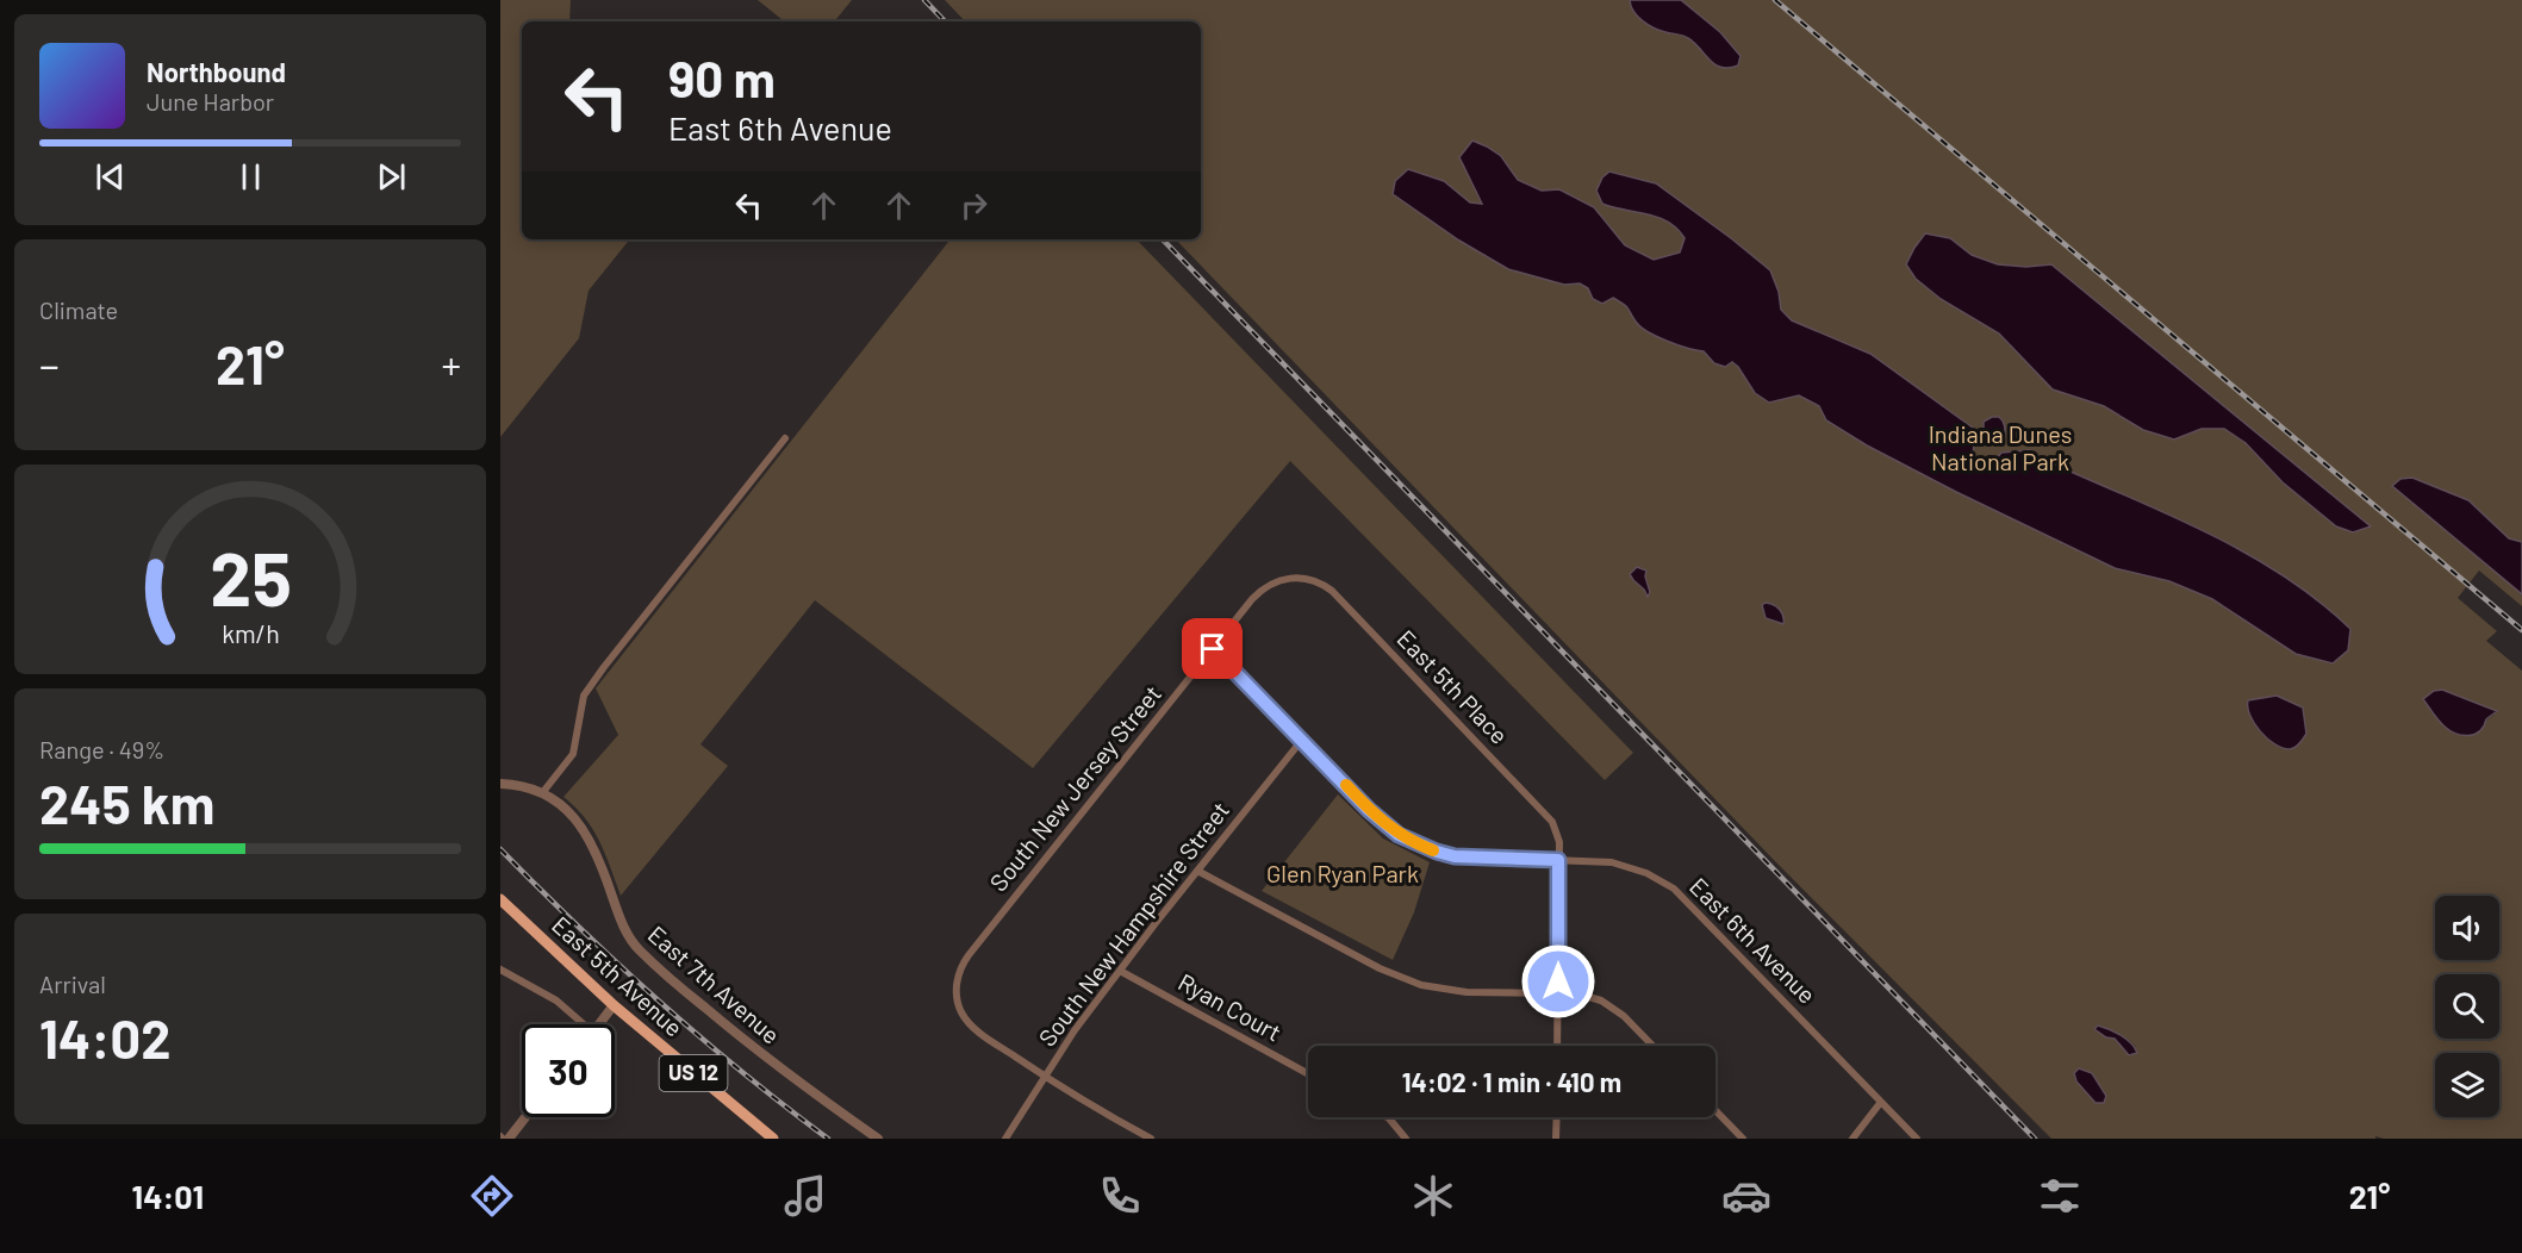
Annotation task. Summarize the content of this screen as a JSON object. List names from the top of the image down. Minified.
{"streets":{"main road":["East 5th Avenue","US 12"],"street":["East 5th Place","South New Jersey Street","South New Hampshire Street","East 6th Avenue","East 7th Avenue","Ryan Court"]},"crossings":[["East 5th Place","South New Jersey Street"],["East 5th Place","East 6th Avenue"],["South New Jersey Street","South New Hampshire Street"],["South New Jersey Street","East 6th Avenue"],["South New Hampshire Street","East 6th Avenue"],["South New Hampshire Street","Ryan Court"]],"parks":["Indiana Dunes National Park","Glen Ryan Park"],"page":{"turn":["90 m","East 6th Avenue"],"song":["Northbound","June Harbor"],"tile":["Climate",["Range · 49%","245 km"],["Arrival","14:02"]],"heat":["−","21°","+"],"limit":"30","trip":"14:02 · 1 min · 410 m","tabs":["14:01","21°"],"gauge":["25","km/h"]}}
